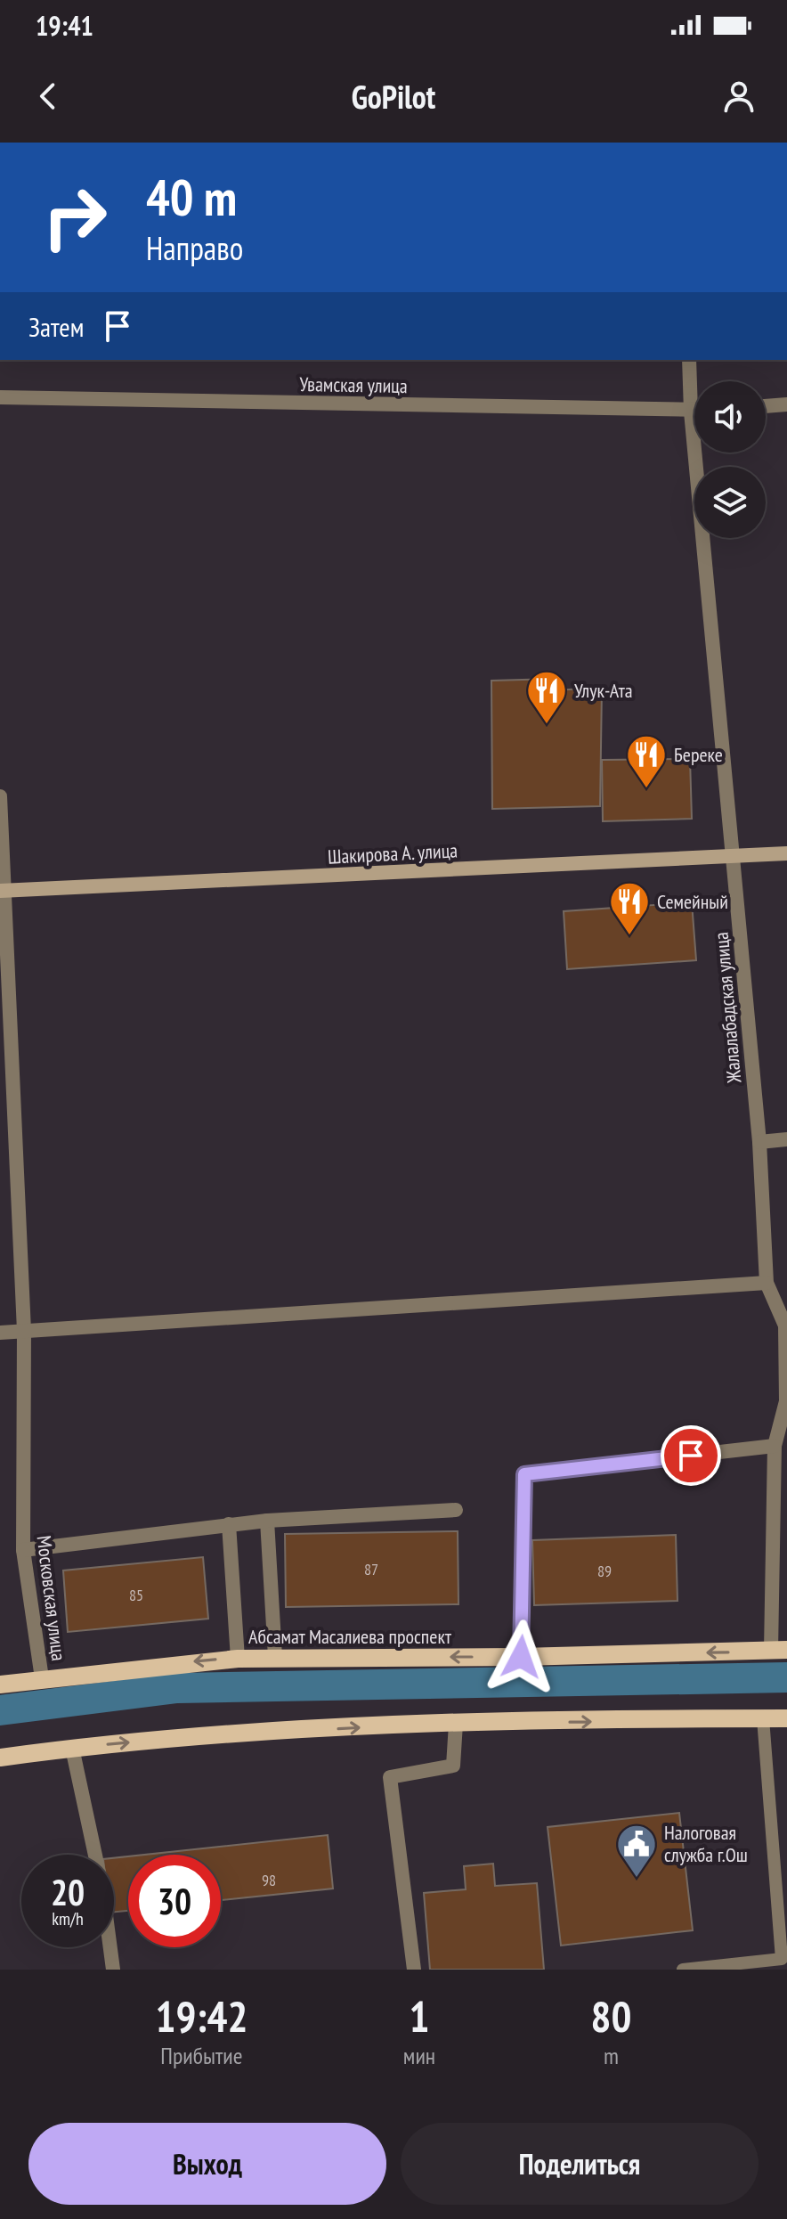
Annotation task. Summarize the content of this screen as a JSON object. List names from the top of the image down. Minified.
{"streets":{"main road":["Шакирова А. улица","Абсамат Масалиева проспект"],"street":["Увамская улица","Жалалабадская улица","Московская улица"]},"crossings":[["Увамская улица","Жалалабадская улица"],["Шакирова А. улица","Жалалабадская улица"],["Шакирова А. улица","Московская улица"],["Жалалабадская улица","Абсамат Масалиева проспект"],["Московская улица","Абсамат Масалиева проспект"]],"places":{"restaurant":["Улук-Ата","Береке","Семейный"],"public building":["Налоговая служба г.Ош"]},"house_numbers":["87","89","85","98"],"page":{"status":"19:41","header":"GoPilot","turn":["40 m","Направо"],"then":"Затем","speed":"20 km/h","limit":"30","eta":["19:42","Прибытие","1","мин","80","m"],"buttons":["Выход","Поделиться"]}}
